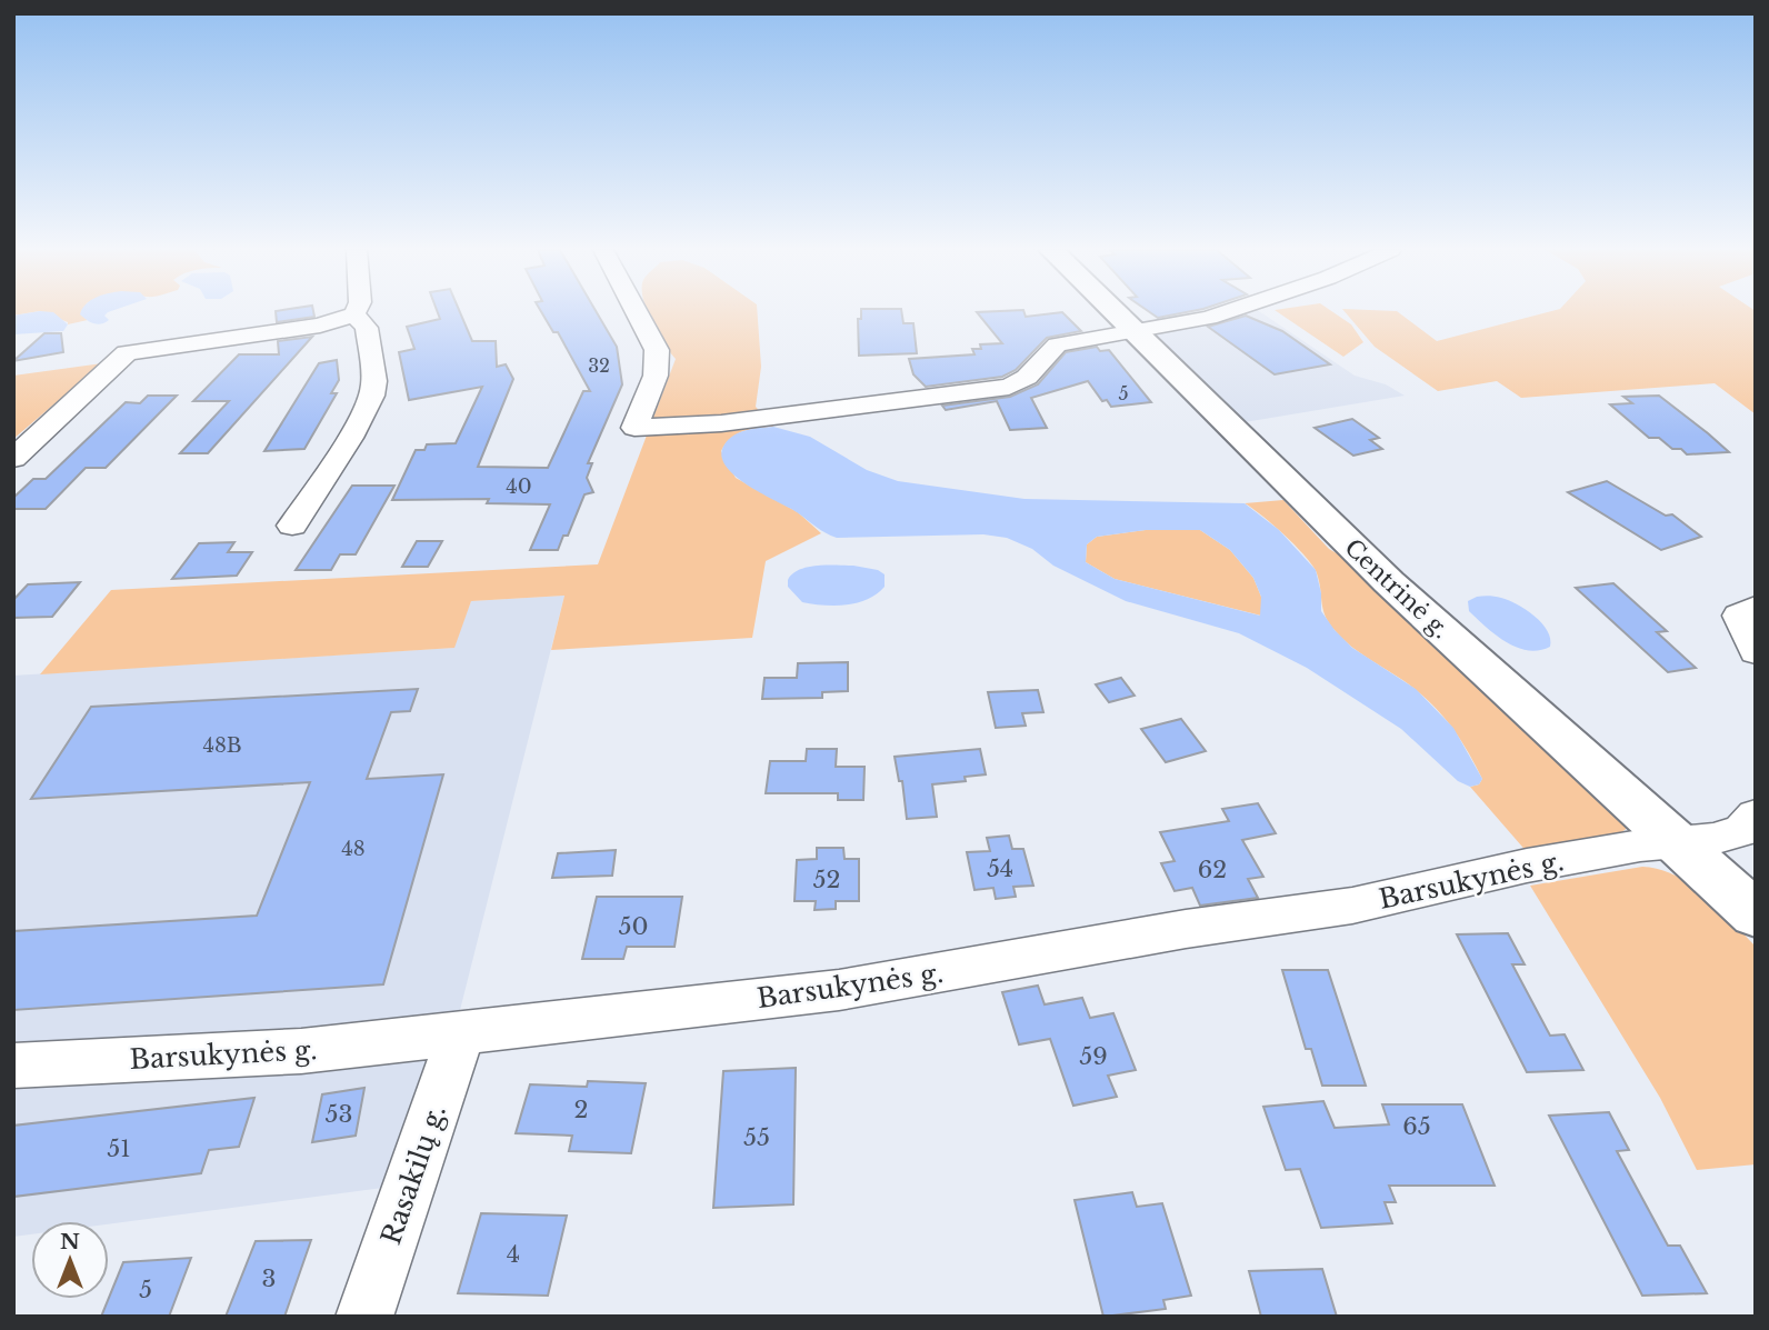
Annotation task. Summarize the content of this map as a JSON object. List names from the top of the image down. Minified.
{"streets":{"main road":["Centrinė g."],"street":["Barsukynės g.","Rasakilų g."]},"crossings":[["Centrinė g.","Barsukynės g."],["Barsukynės g.","Rasakilų g."]],"house_numbers":["32","5","40","48B","48","54","62","52","50","59","2","53","65","55","51","4","3","5"],"north":"top"}
